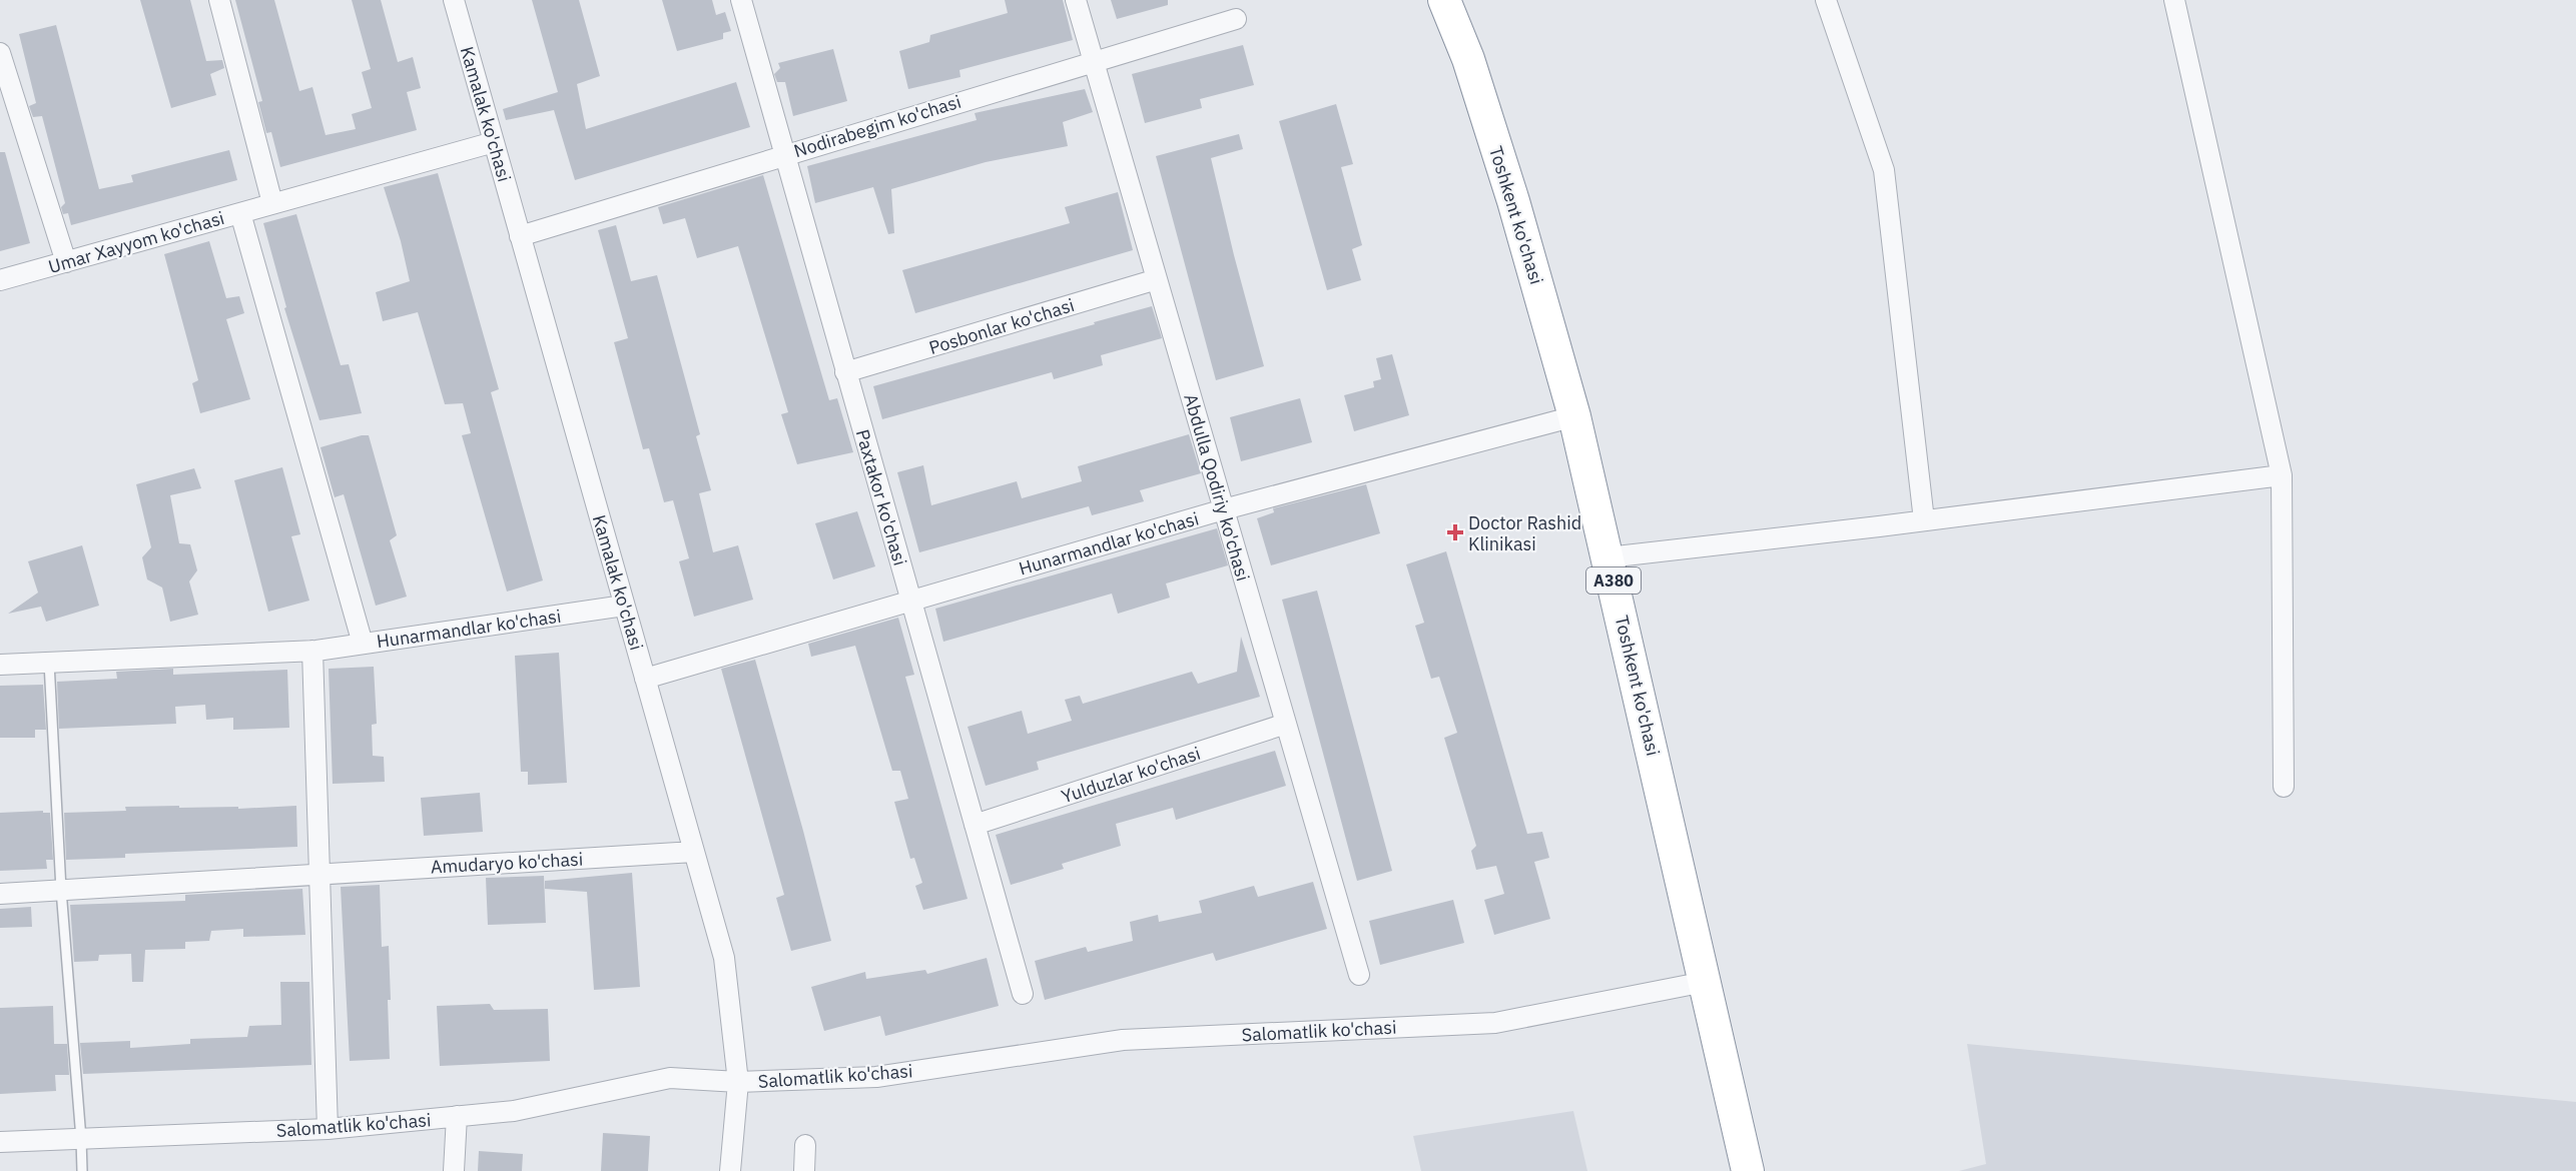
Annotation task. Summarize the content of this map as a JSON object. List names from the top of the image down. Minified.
{"streets":{"highway":["Toshkent ko'chasi","A380"],"street":["Kamalak ko'chasi","Nodirabegim ko'chasi","Umar Xayyom ko'chasi","Posbonlar ko'chasi","Abdulla Qodiriy ko'chasi","Paxtakor ko'chasi","Hunarmandlar ko'chasi","Yulduzlar ko'chasi","Amudaryo ko'chasi","Salomatlik ko'chasi"]},"crossings":[["Kamalak ko'chasi","Nodirabegim ko'chasi"],["Kamalak ko'chasi","Umar Xayyom ko'chasi"],["Kamalak ko'chasi","Hunarmandlar ko'chasi"],["Kamalak ko'chasi","Amudaryo ko'chasi"],["Kamalak ko'chasi","Salomatlik ko'chasi"],["Nodirabegim ko'chasi","Abdulla Qodiriy ko'chasi"],["Nodirabegim ko'chasi","Paxtakor ko'chasi"],["Toshkent ko'chasi","Hunarmandlar ko'chasi"],["Toshkent ko'chasi","Salomatlik ko'chasi"],["Posbonlar ko'chasi","Abdulla Qodiriy ko'chasi"],["Posbonlar ko'chasi","Paxtakor ko'chasi"],["Abdulla Qodiriy ko'chasi","Hunarmandlar ko'chasi"],["Abdulla Qodiriy ko'chasi","Yulduzlar ko'chasi"],["Paxtakor ko'chasi","Hunarmandlar ko'chasi"],["Paxtakor ko'chasi","Yulduzlar ko'chasi"]],"places":{"health":["Doctor Rashid Klinikasi"]}}
